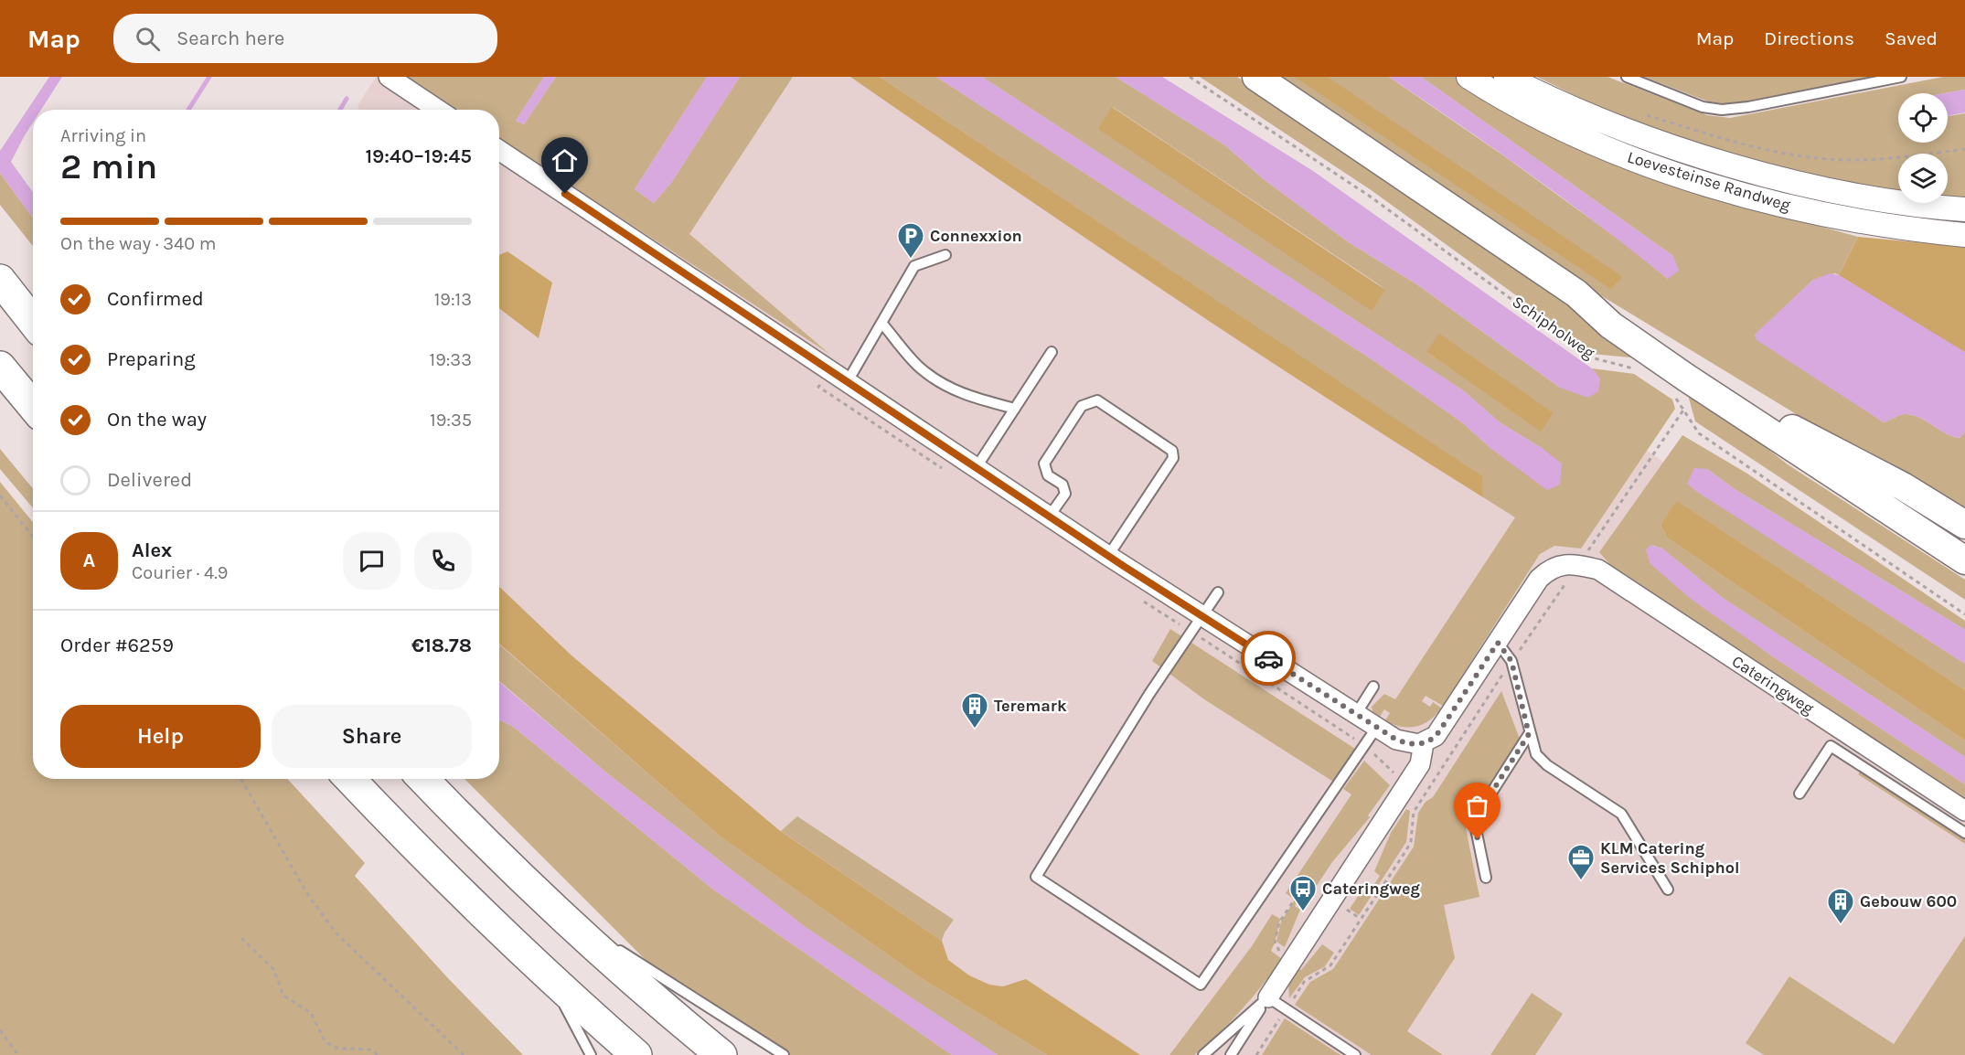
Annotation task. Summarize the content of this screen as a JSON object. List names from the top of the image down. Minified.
{"streets":{"main road":["Schipholweg"],"street":["Loevesteinse Randweg","Cateringweg"]},"places":{"parking":["Connexxion"],"building":["Teremark","Gebouw 600"],"office":["KLM Catering Services Schiphol"],"bus stop":["Cateringweg"]},"page":{"header":"Map","search":"Search here","nav":["Map","Directions","Saved"],"heading":["2 min","Arriving in","19:40–19:45"],"panel":["Alex","Courier · 4.9","Order #6259","€18.78"],"bar":"On the way · 340 m","list":[["Confirmed","19:13"],["Preparing","19:33"],["On the way","19:35"],"Delivered"],"round":"A","buttons":["Help","Share"]}}
